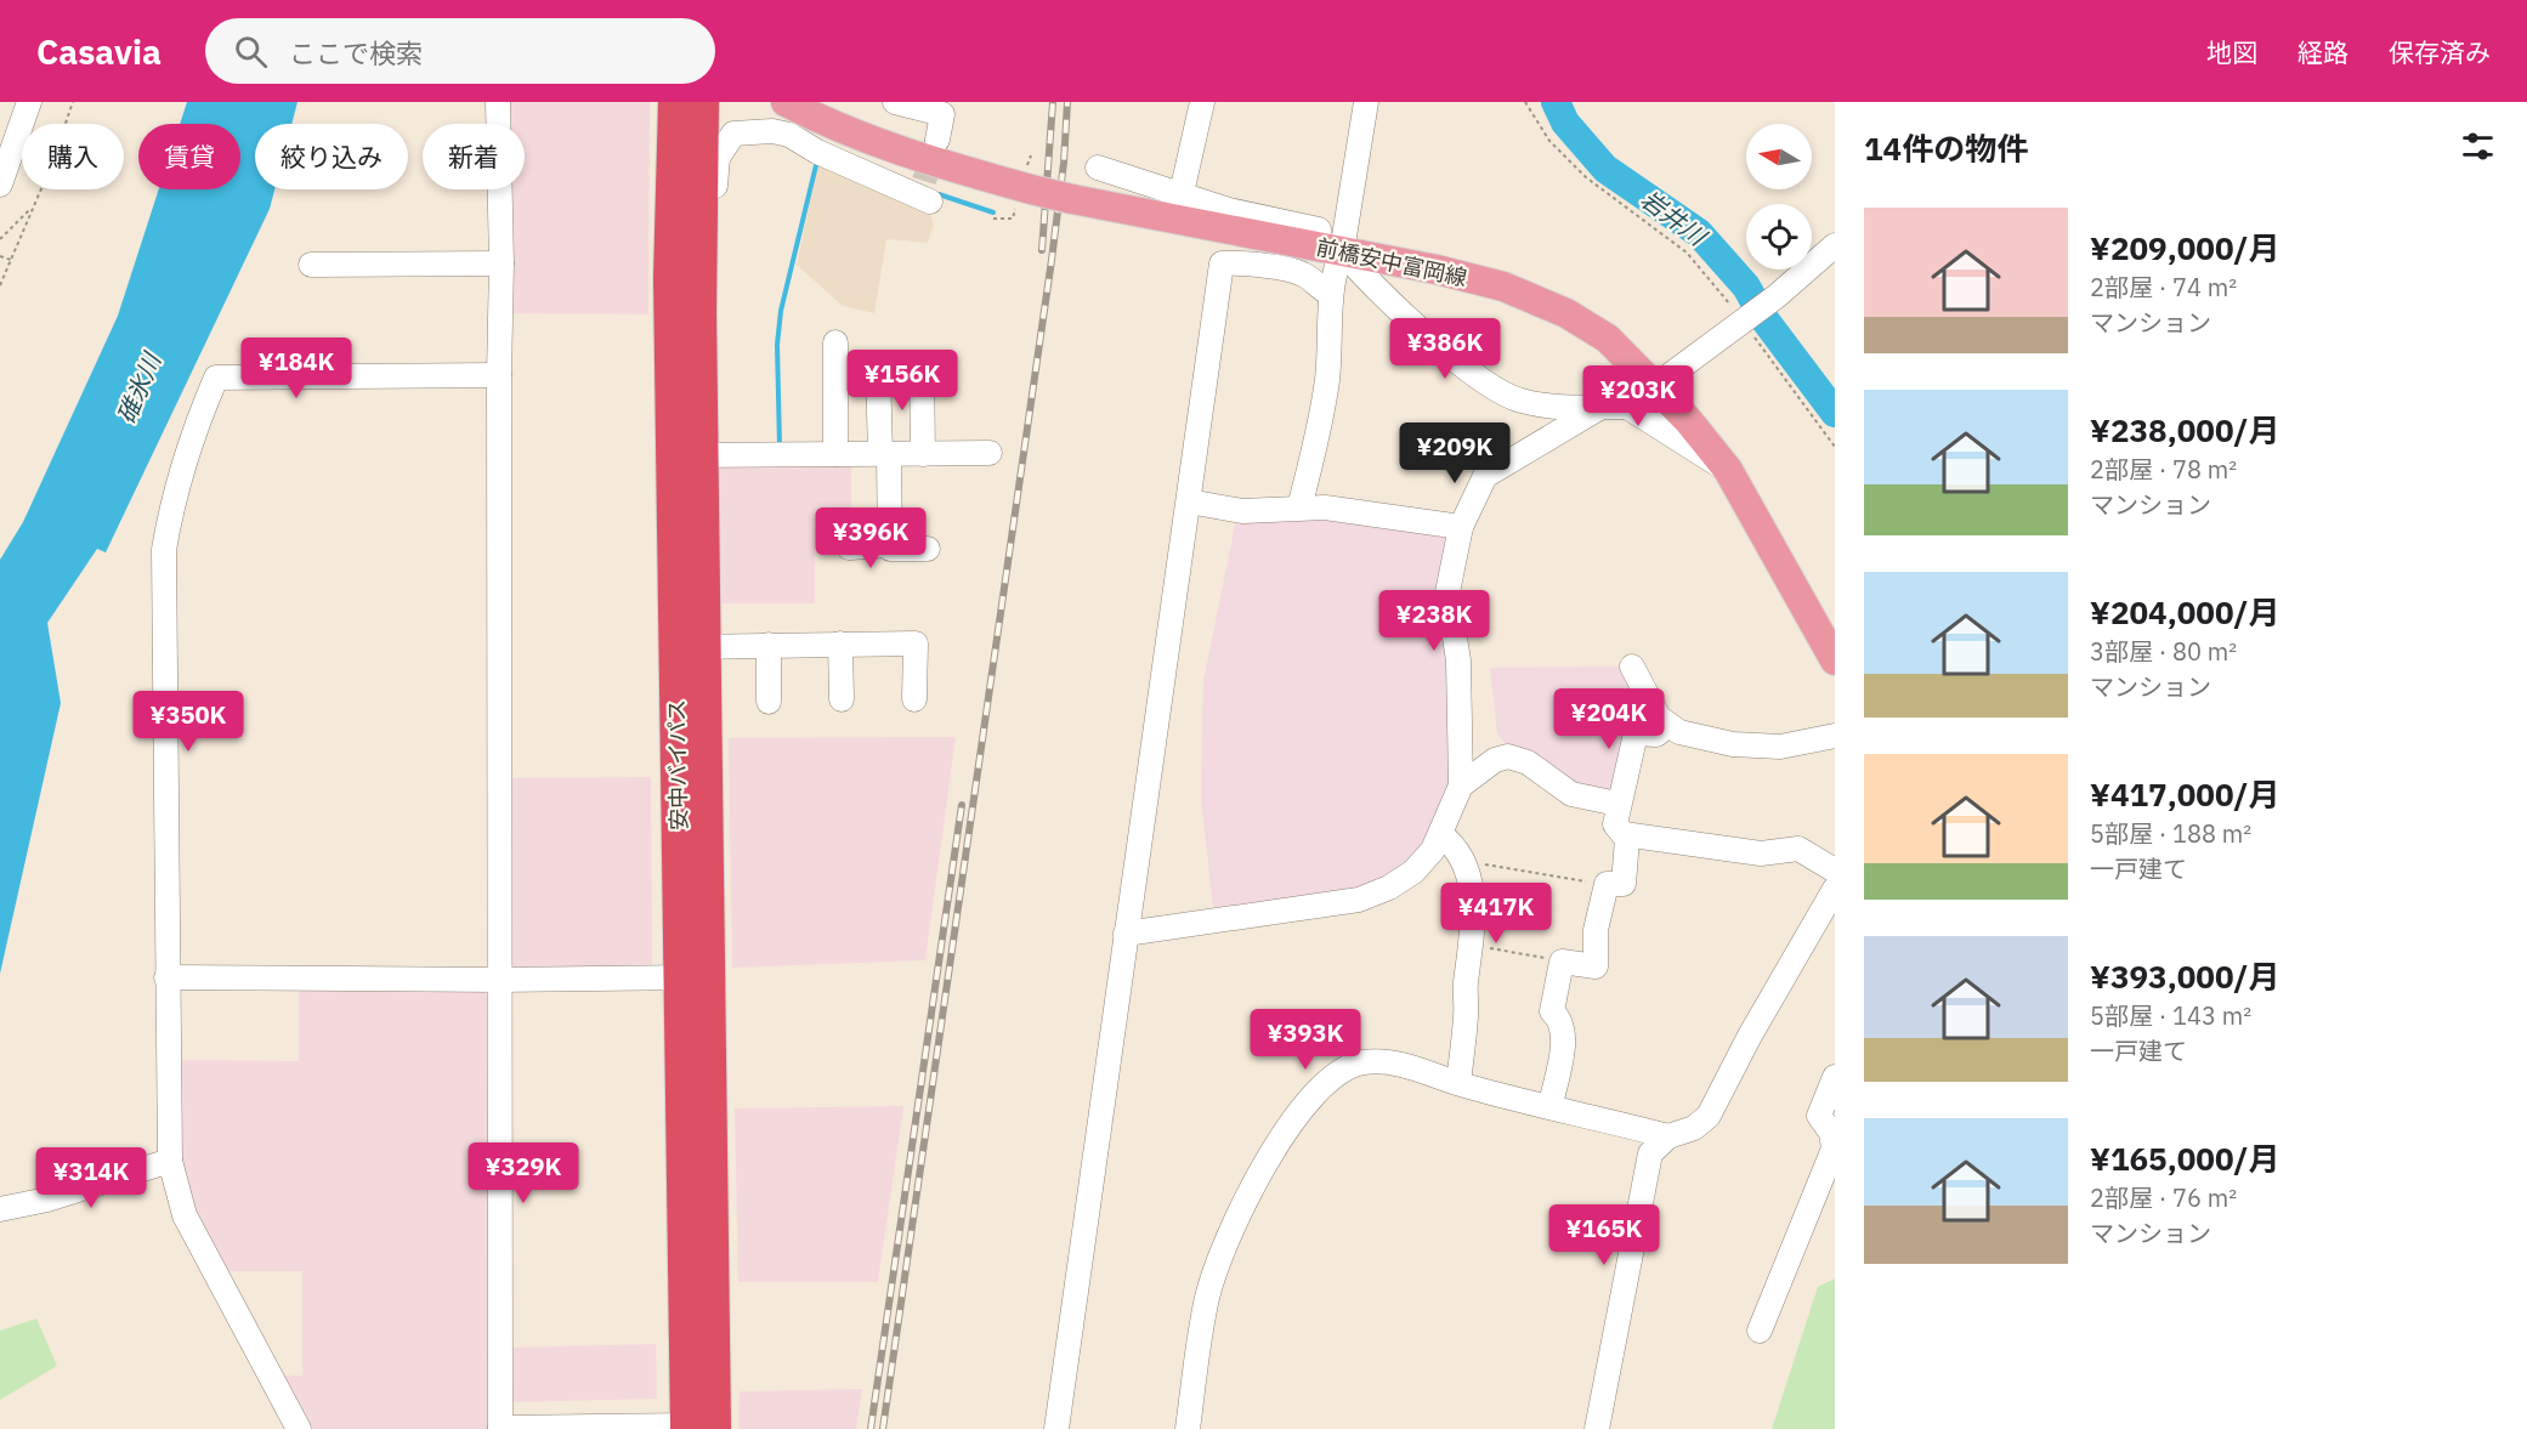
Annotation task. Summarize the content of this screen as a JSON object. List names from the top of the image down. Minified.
{"streets":{"highway":["安中バイパス"],"main road":["前橋安中富岡線"]},"water":["岩井川","碓氷川"],"north":"left","page":{"header":"Casavia","search":"ここで検索","nav":["地図","経路","保存済み"],"heading":"14件の物件","chip":["購入","賃貸","絞り込み","新着"],"list":[{"name":"¥209,000/月","note":"2部屋 · 74 m² · マンション"},{"name":"¥238,000/月","note":"2部屋 · 78 m² · マンション"},{"name":"¥204,000/月","note":"3部屋 · 80 m² · マンション"},{"name":"¥417,000/月","note":"5部屋 · 188 m² · 一戸建て"},{"name":"¥393,000/月","note":"5部屋 · 143 m² · 一戸建て"},{"name":"¥165,000/月","note":"2部屋 · 76 m² · マンション"}],"price":["¥386K","¥184K","¥156K","¥203K","¥209K","¥396K","¥238K","¥204K","¥350K","¥417K","¥393K","¥329K","¥314K","¥165K"]}}
